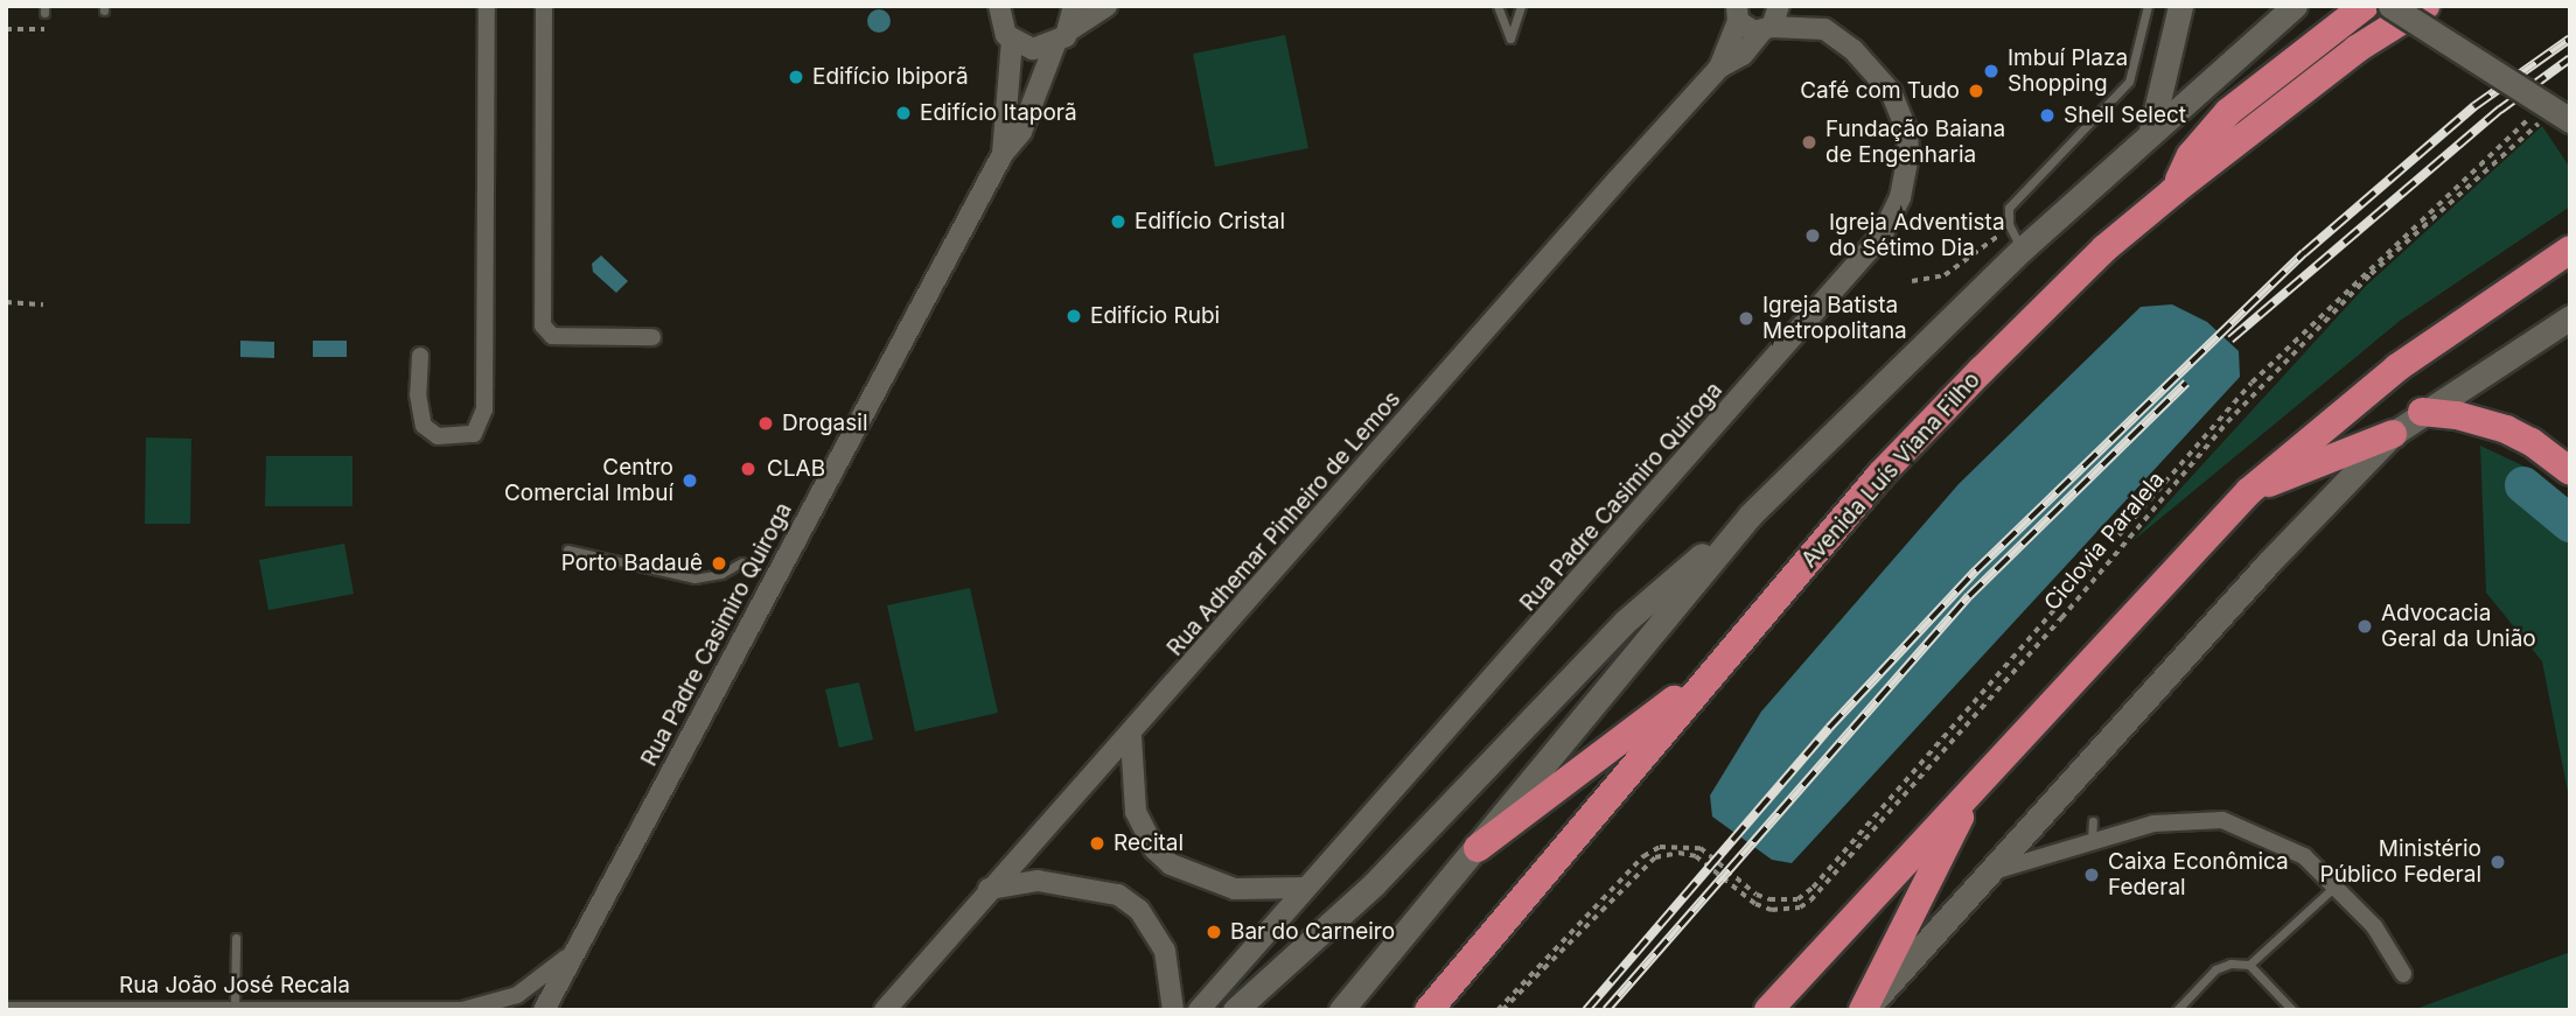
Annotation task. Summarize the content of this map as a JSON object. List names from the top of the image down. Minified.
{"streets":{"highway":["Avenida Luís Viana Filho"],"street":["Rua Padre Casimiro Quiroga","Rua Adhemar Pinheiro de Lemos","Rua João José Recala"],"path":["Ciclovia Paralela"]},"crossings":[["Rua Padre Casimiro Quiroga","Rua Adhemar Pinheiro de Lemos"],["Rua Padre Casimiro Quiroga","Rua João José Recala"]],"places":["Imbuí Plaza Shopping","Edifício Ibiporã","Café com Tudo","Edifício Itaporã","Shell Select","Fundação Baiana de Engenharia","Edifício Cristal","Igreja Adventista do Sétimo Dia","Edifício Rubi","Igreja Batista Metropolitana","Drogasil","CLAB","Centro Comercial Imbuí","Porto Badauê","Advocacia Geral da União","Recital","Ministério Público Federal","Caixa Econômica Federal","Bar do Carneiro"]}
